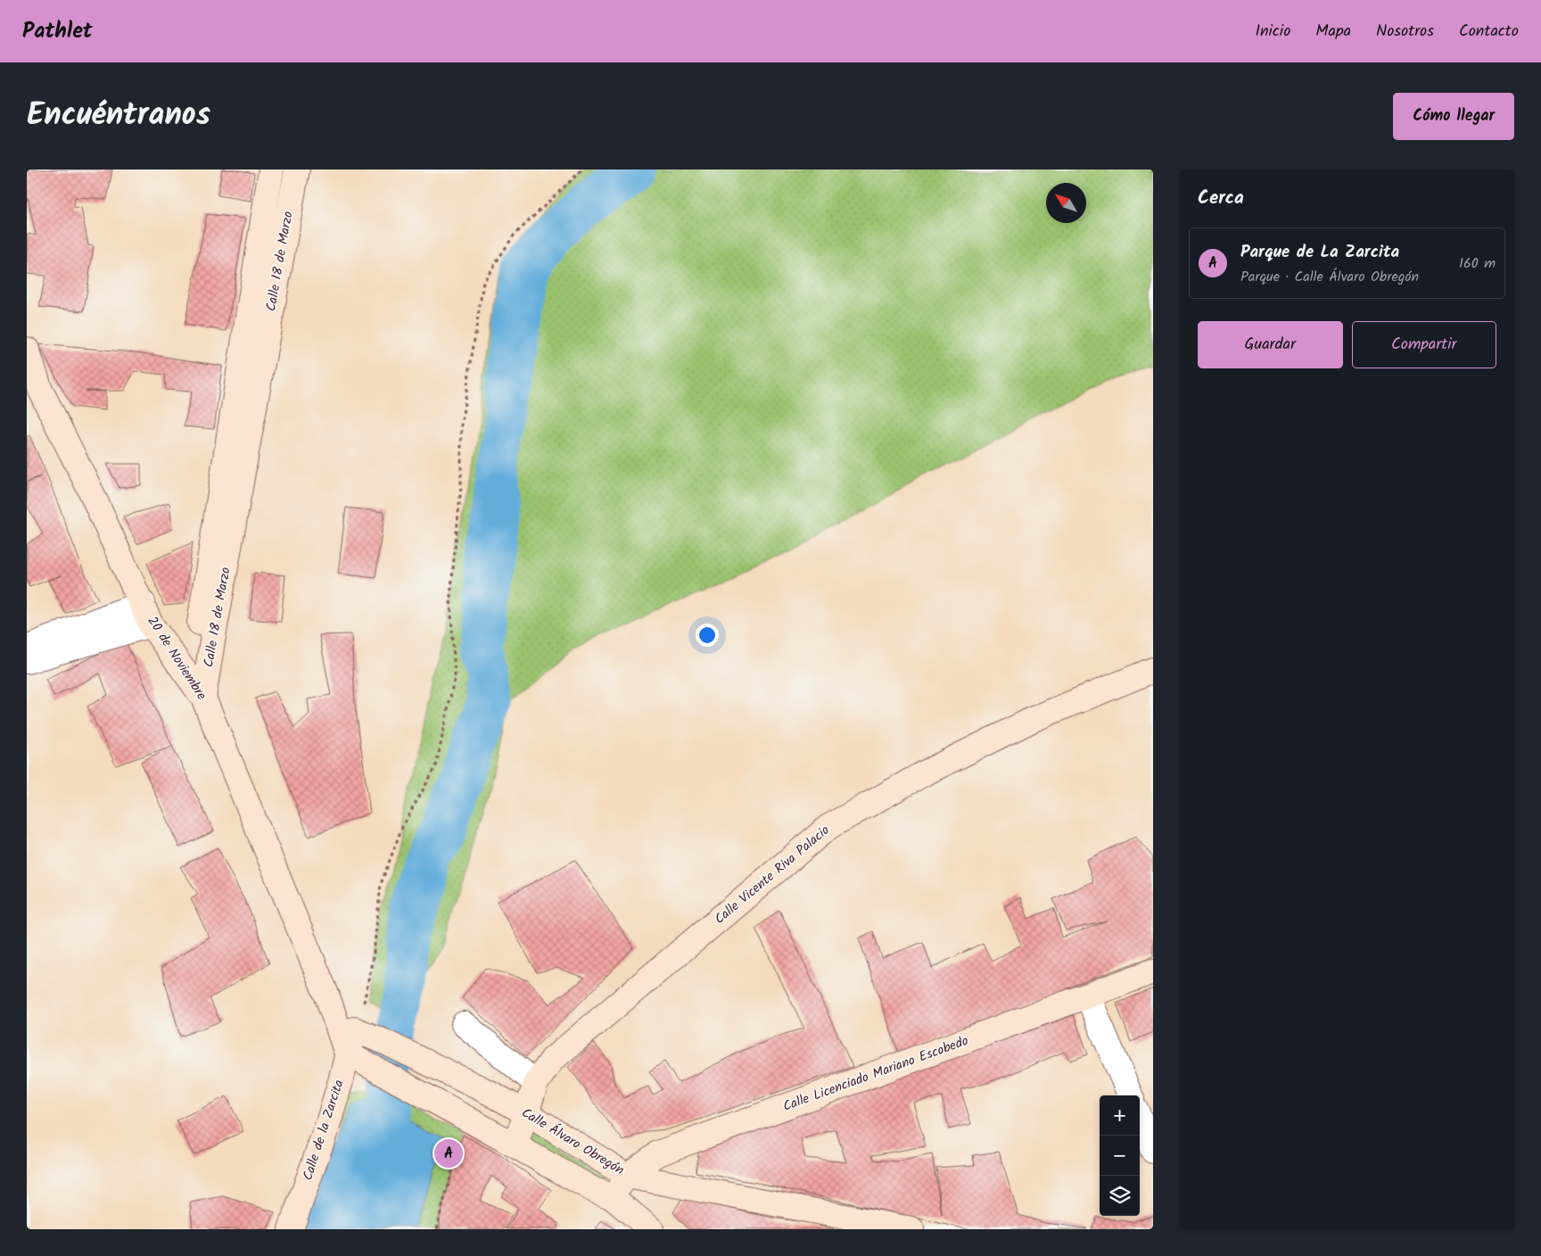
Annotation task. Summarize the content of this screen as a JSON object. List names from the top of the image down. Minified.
{"streets":{"main road":["Calle 18 de Marzo","20 de Noviembre","Calle Vicente Riva Palacio","Calle Licenciado Mariano Escobedo","Calle de la Zarcita","Calle Álvaro Obregón"]},"crossings":[["Calle 18 de Marzo","20 de Noviembre"],["Calle Vicente Riva Palacio","Calle Álvaro Obregón"],["Calle Licenciado Mariano Escobedo","Calle Álvaro Obregón"],["Calle de la Zarcita","Calle Álvaro Obregón"]],"north":"top left","page":{"header":"Pathlet","nav":["Inicio","Mapa","Nosotros","Contacto"],"title":"Encuéntranos","buttons":["Cómo llegar",["Guardar","Compartir"]],"heading":"Cerca","list":[{"mark":"A","name":"Parque de La Zarcita","note":"Parque · Calle Álvaro Obregón","value":"160 m"}],"map_buttons":["+","−"],"pins":"A"}}
